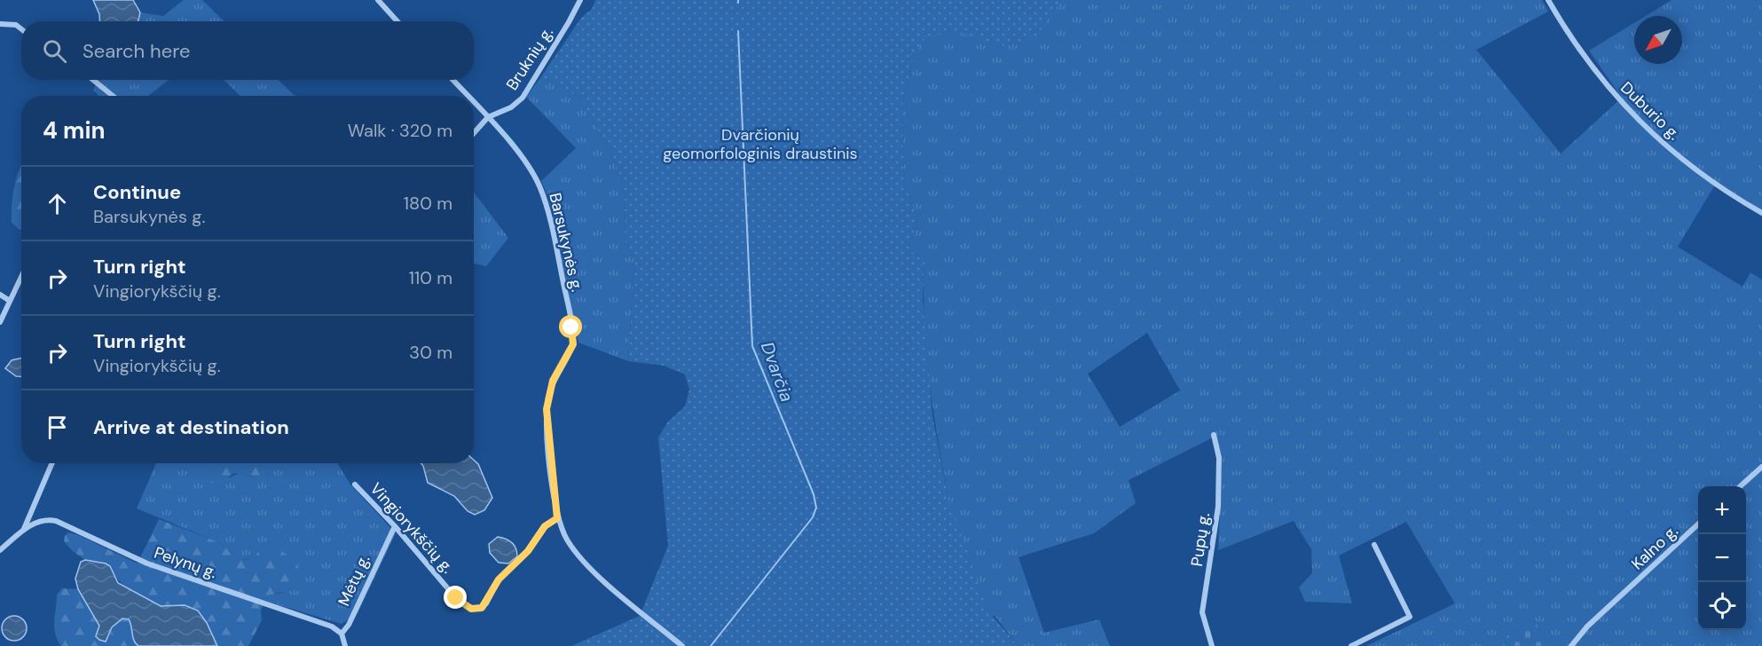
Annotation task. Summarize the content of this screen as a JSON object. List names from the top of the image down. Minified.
{"streets":{"street":["Bruknių g.","Duburio g.","Barsukynės g.","Vingiorykščių g.","Pupų g.","Kalno g.","Pelynų g.","Mėtų g."]},"crossings":[["Bruknių g.","Barsukynės g."],["Barsukynės g.","Vingiorykščių g."],["Vingiorykščių g.","Mėtų g."],["Pelynų g.","Mėtų g."]],"water":["Dvarčia"],"parks":["Dvarčionių geomorfologinis draustinis"],"north":"bottom left","page":{"search":"Search here","heading":["4 min","Walk · 320 m"],"list":[["Continue","Barsukynės g.","180 m"],["Turn right","Vingiorykščių g.","110 m"],["Turn right","Vingiorykščių g.","30 m"],"Arrive at destination"],"map_buttons":["+","−"]}}
